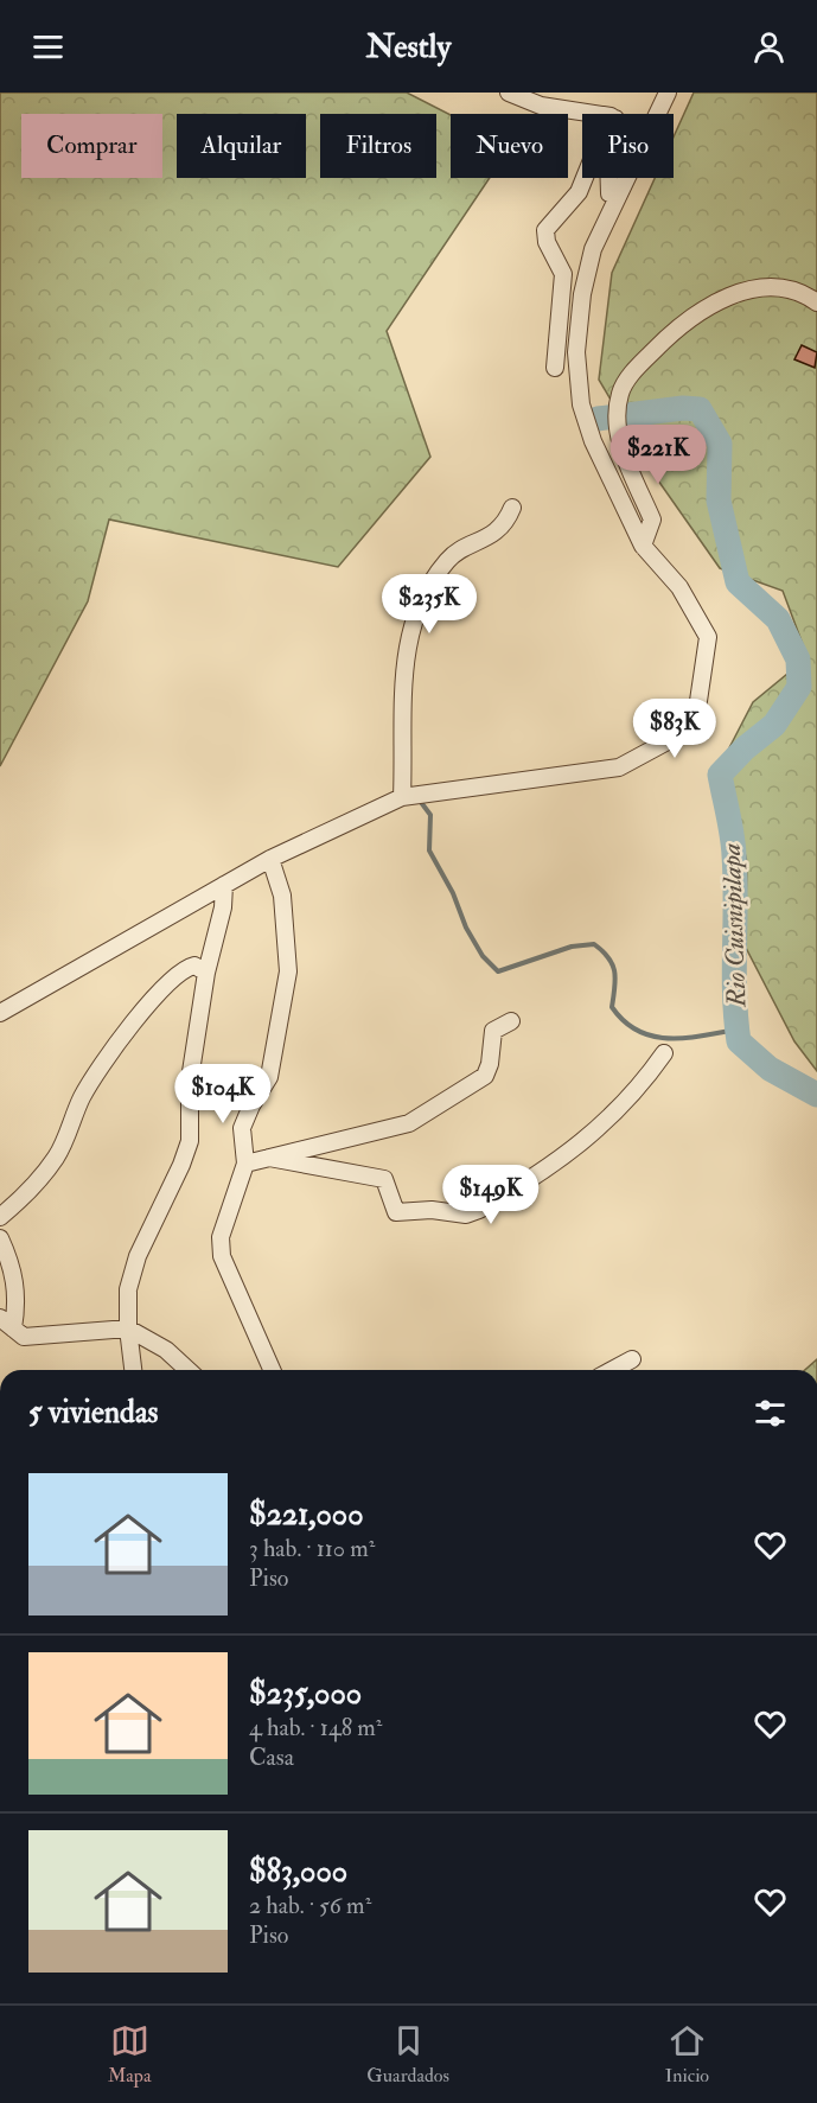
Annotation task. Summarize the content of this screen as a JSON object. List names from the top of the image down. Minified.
{"water":["Rio Cuisnipilapa"],"page":{"header":"Nestly","chip":["Comprar","Alquilar","Filtros","Nuevo","Piso"],"price":["$221K","$235K","$83K","$104K","$149K"],"heading":"5 viviendas","list":[{"name":"$221,000","note":"3 hab. · 110 m² · Piso"},{"name":"$235,000","note":"4 hab. · 148 m² · Casa"},{"name":"$83,000","note":"2 hab. · 56 m² · Piso"}],"tabs":["Mapa","Guardados","Inicio"]}}
